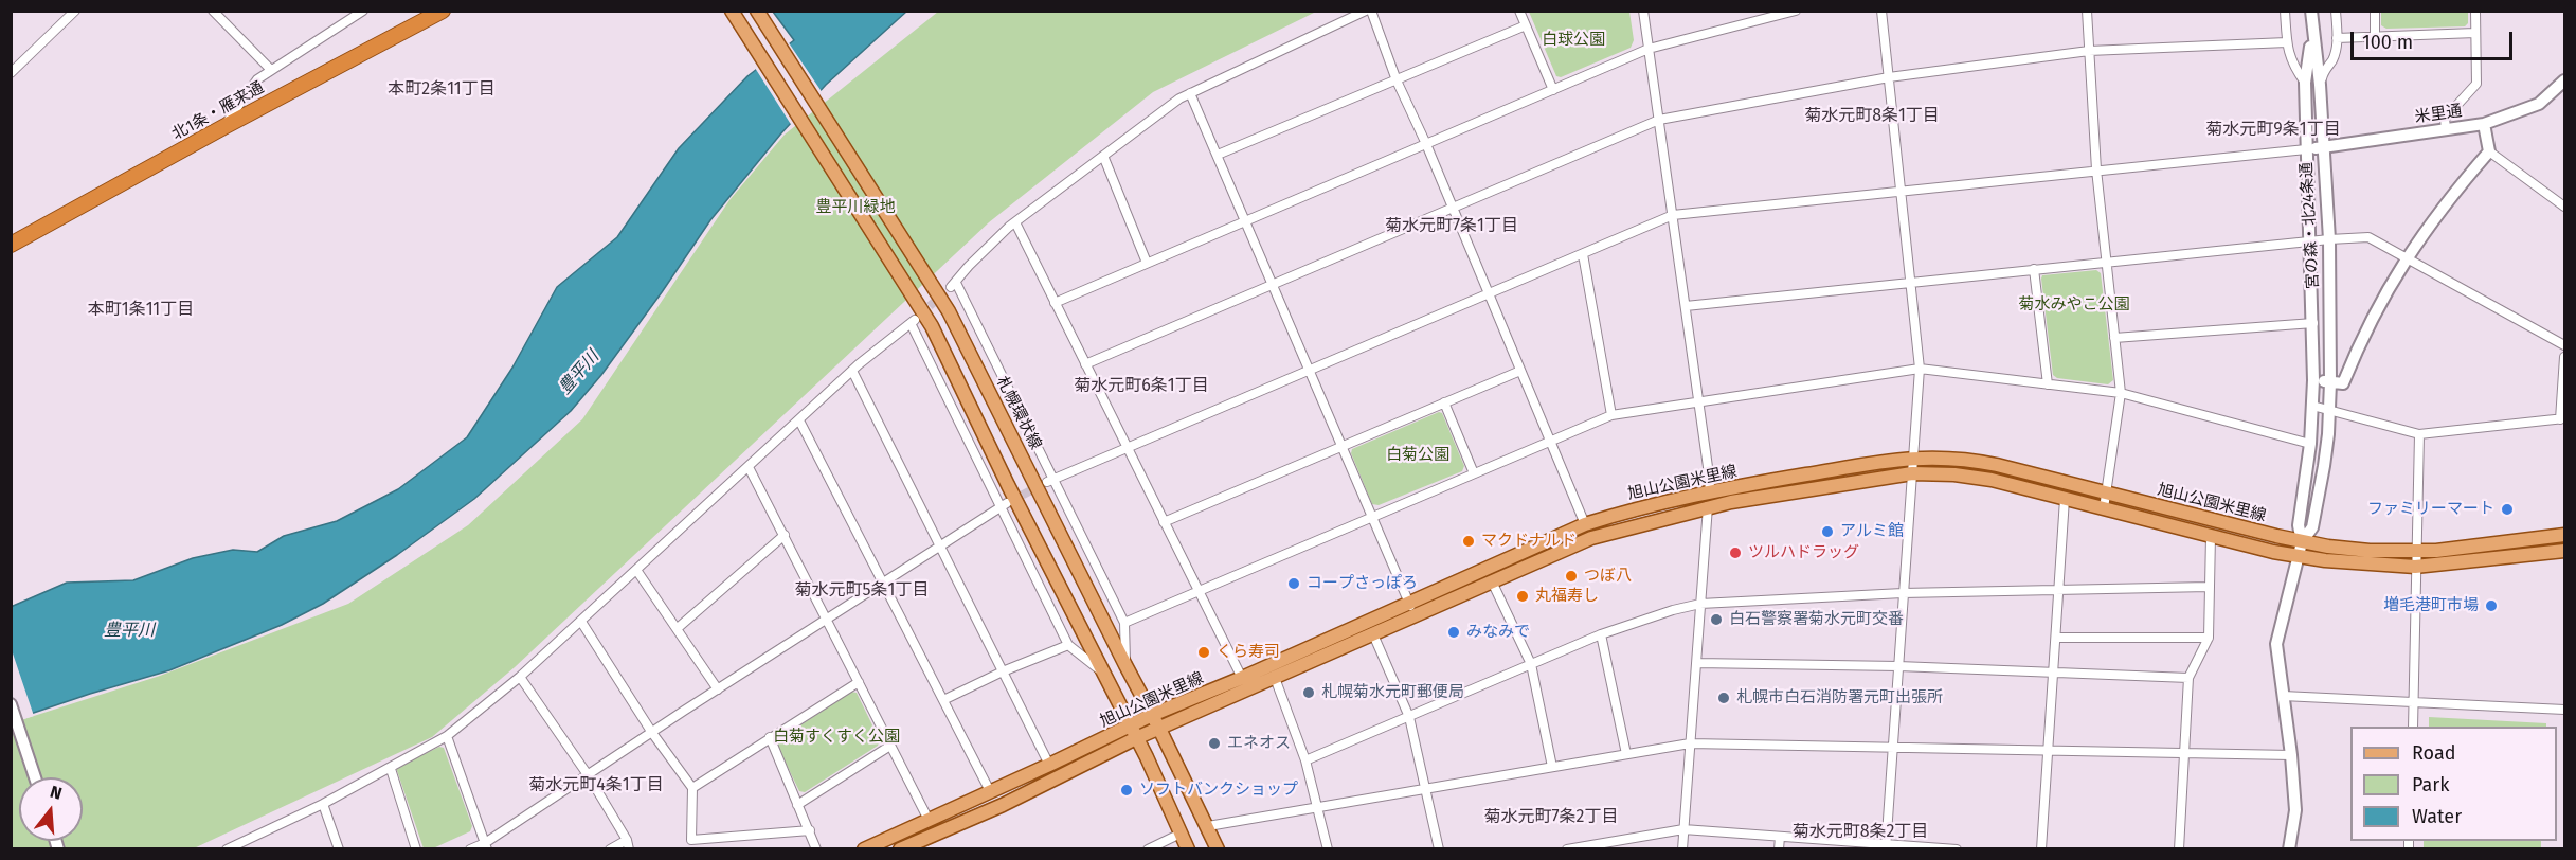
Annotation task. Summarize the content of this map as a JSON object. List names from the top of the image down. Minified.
{"streets":{"highway":["北1条・雁来通"],"main road":["札幌環状線","旭山公園米里線"],"street":["米里通","宮の森・北24条通"]},"crossings":[["米里通","宮の森・北24条通"],["宮の森・北24条通","旭山公園米里線"],["札幌環状線","旭山公園米里線"]],"districts":["本町2条11丁目","菊水元町8条1丁目","菊水元町9条1丁目","菊水元町7条1丁目","本町1条11丁目","菊水元町6条1丁目","菊水元町5条1丁目","菊水元町4条1丁目","菊水元町7条2丁目","菊水元町8条2丁目"],"water":["豊平川"],"parks":["白球公園","豊平川緑地","菊水みやこ公園","白菊公園","白菊すくすく公園"],"places":["ファミリーマート","アルミ館","マクドナルド","ツルハドラッグ","つぼ八","コープさっぽろ","丸福寿し","増毛港町市場","白石警察署菊水元町交番","みなみで","くら寿司","札幌菊水元町郵便局","札幌市白石消防署元町出張所","エネオス","ソフトバンクショップ"],"legend":["Road","Park","Water"],"scale_bar":"100 m","north":"top"}
